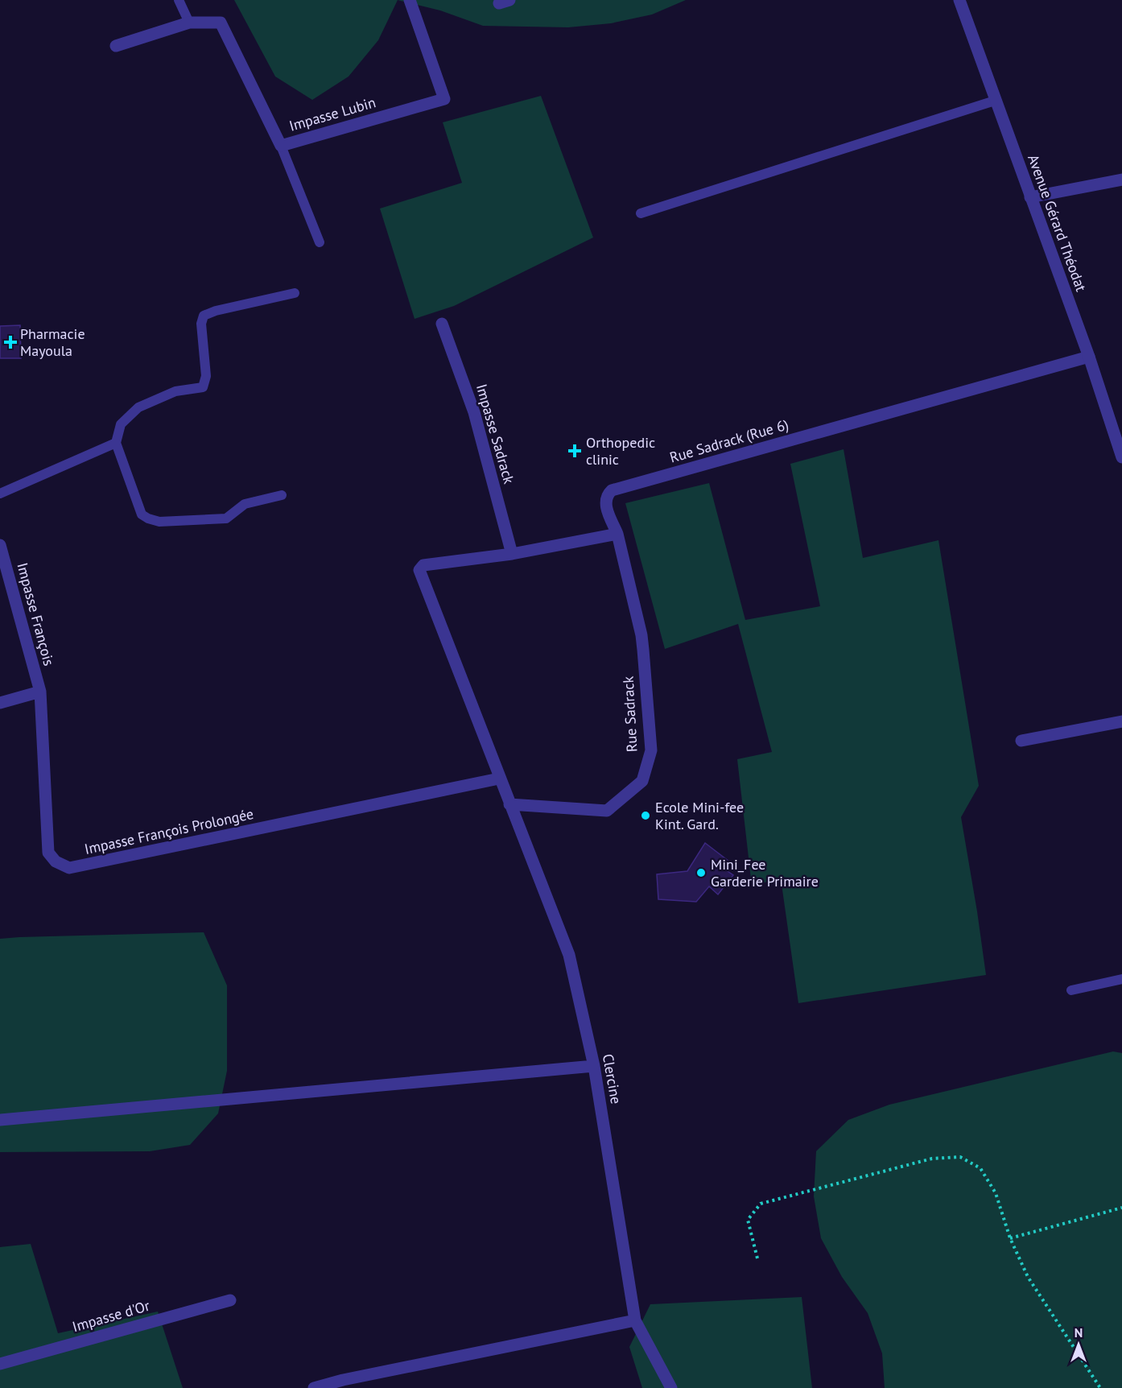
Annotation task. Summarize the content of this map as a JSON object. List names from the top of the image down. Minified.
{"streets":{"street":["Impasse Lubin","Avenue Gérard Théodat","Impasse Sadrack","Rue Sadrack (Rue 6)","Impasse François","Rue Sadrack","Impasse François Prolongée","Clercine","Impasse d'Or"]},"crossings":[["Avenue Gérard Théodat","Rue Sadrack (Rue 6)"],["Rue Sadrack (Rue 6)","Rue Sadrack"],["Impasse François","Impasse François Prolongée"],["Rue Sadrack","Clercine"],["Impasse François Prolongée","Clercine"]],"places":{"health":["Pharmacie Mayoula","Orthopedic clinic"],"other":["Ecole Mini-fee Kint. Gard.","Mini_Fee Garderie Primaire"]},"north":"top"}
